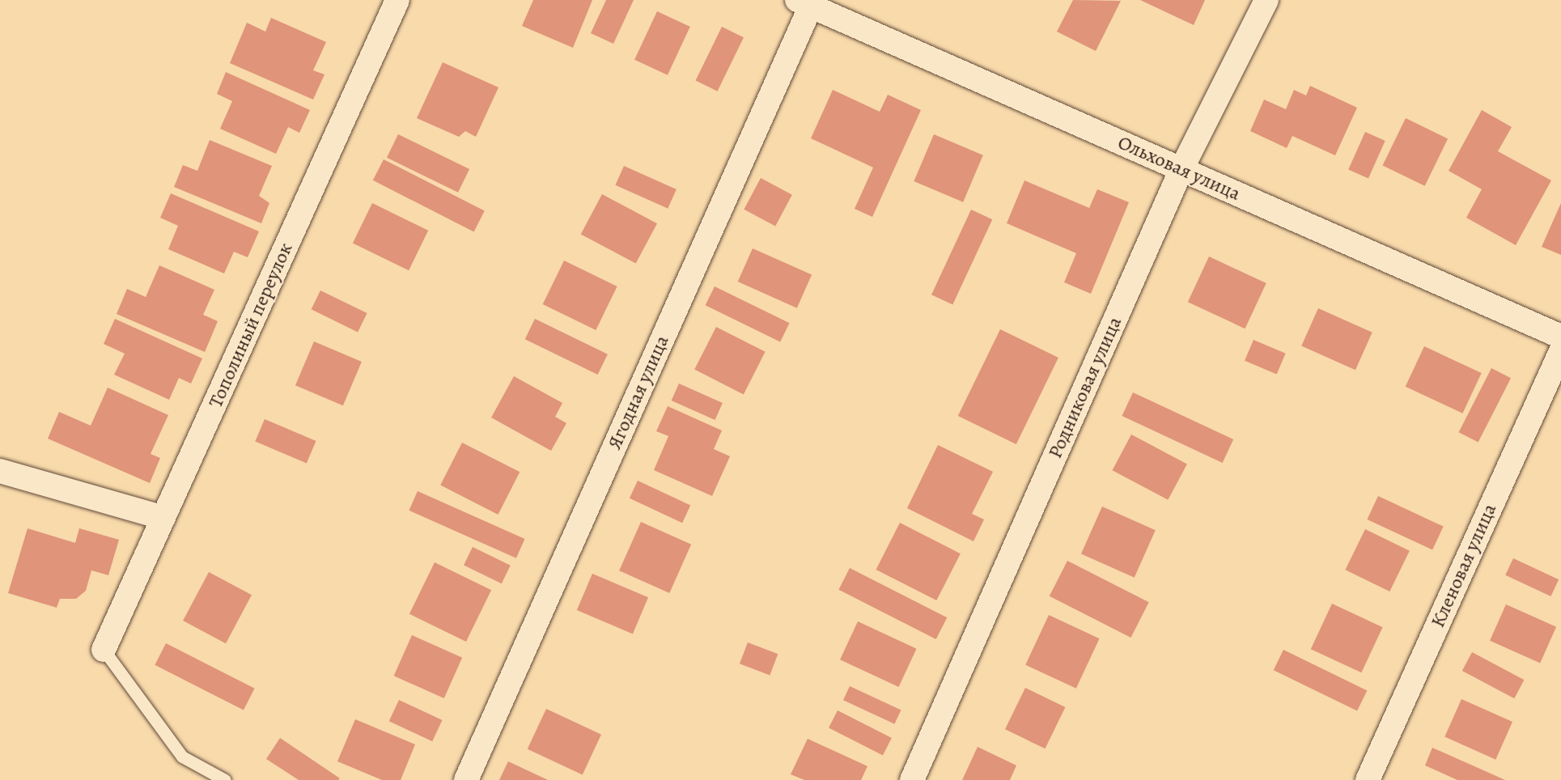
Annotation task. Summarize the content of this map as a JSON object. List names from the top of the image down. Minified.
{"streets":{"street":["Ольховая улица","Тополиный переулок","Родниковая улица","Ягодная улица","Кленовая улица"]},"crossings":[["Ольховая улица","Родниковая улица"],["Ольховая улица","Ягодная улица"]]}
